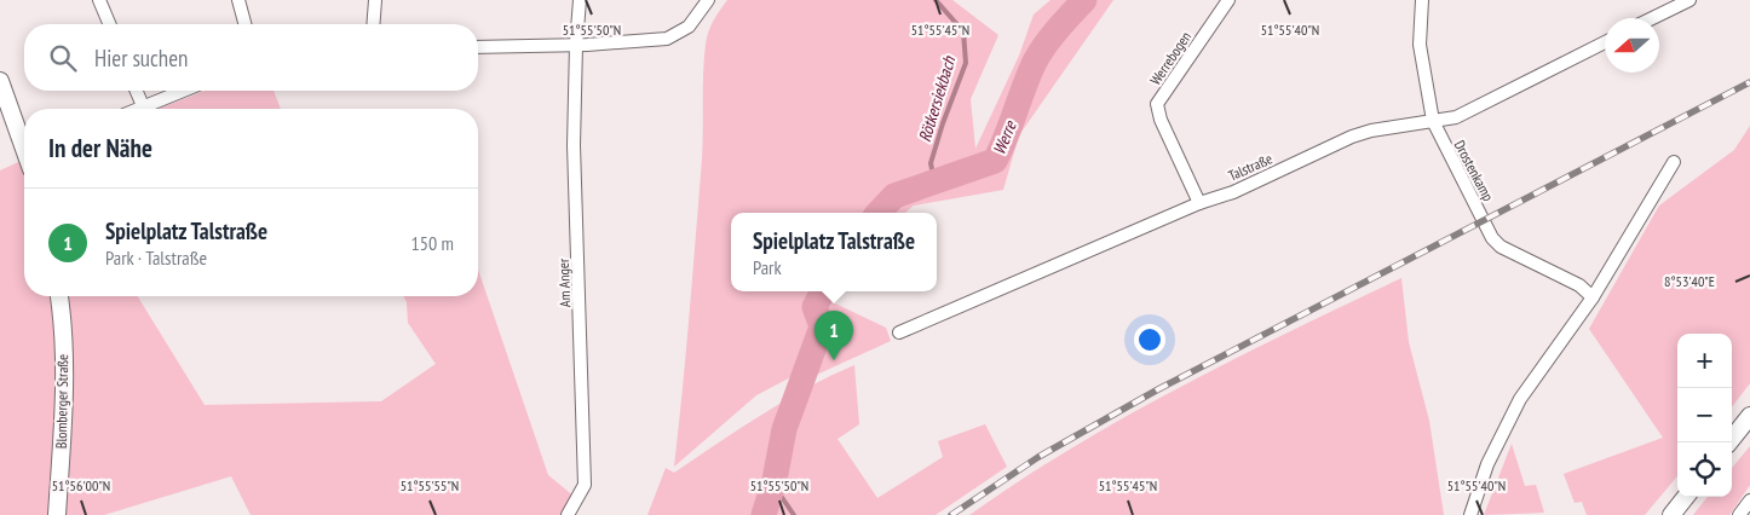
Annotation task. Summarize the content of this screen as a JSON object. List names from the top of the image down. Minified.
{"streets":{"street":["Werrebogen","Talstraße","Drostenkamp","Am Anger","Blomberger Straße"]},"crossings":[["Werrebogen","Talstraße"],["Talstraße","Drostenkamp"]],"water":["Rötkersiekbach","Werre"],"north":"left","page":{"search":"Hier suchen","heading":"In der Nähe","list":[{"mark":"1","name":"Spielplatz Talstraße","note":"Park · Talstraße","value":"150 m"}],"popup":["Spielplatz Talstraße","Park"],"pins":"1","map_buttons":["+","−"]},"coordinates":["51°55'50\"N","51°55'45\"N","51°55'40\"N","8°53'40\"E","51°56'00\"N","51°55'55\"N"]}
